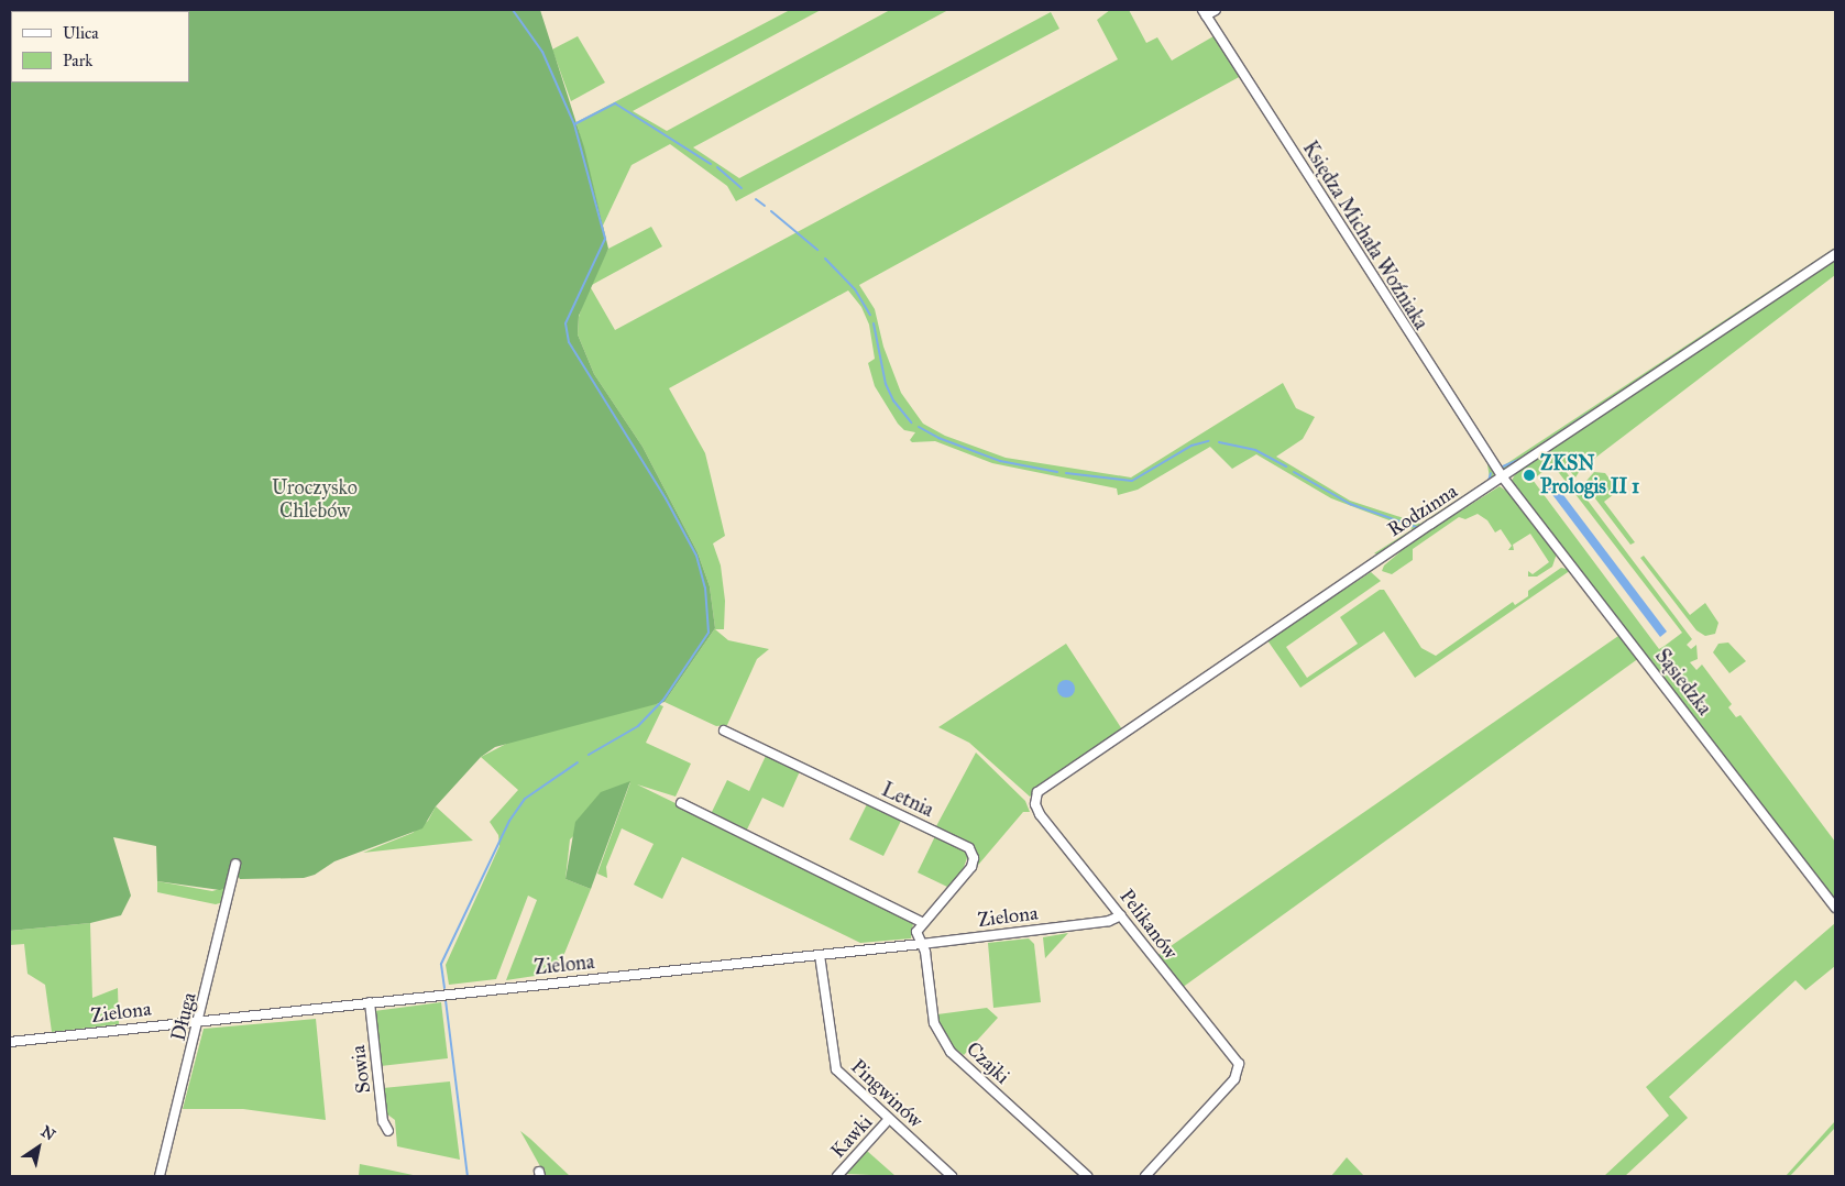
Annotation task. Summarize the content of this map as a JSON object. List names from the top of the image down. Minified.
{"streets":{"street":["Księdza Michała Woźniaka","Rodzinna","Sąsiedzka","Letnia","Zielona","Pelikanów","Długa","Czajki","Sowia","Pingwinów","Kawki"]},"crossings":[["Księdza Michała Woźniaka","Rodzinna"],["Księdza Michała Woźniaka","Sąsiedzka"],["Rodzinna","Sąsiedzka"],["Rodzinna","Pelikanów"],["Zielona","Pelikanów"],["Zielona","Długa"],["Zielona","Czajki"],["Zielona","Sowia"],["Zielona","Pingwinów"],["Pingwinów","Kawki"]],"parks":["Uroczysko Chlebów"],"places":["ZKSN Prologis II 1"],"legend":["Ulica","Park"],"north":"top right"}
